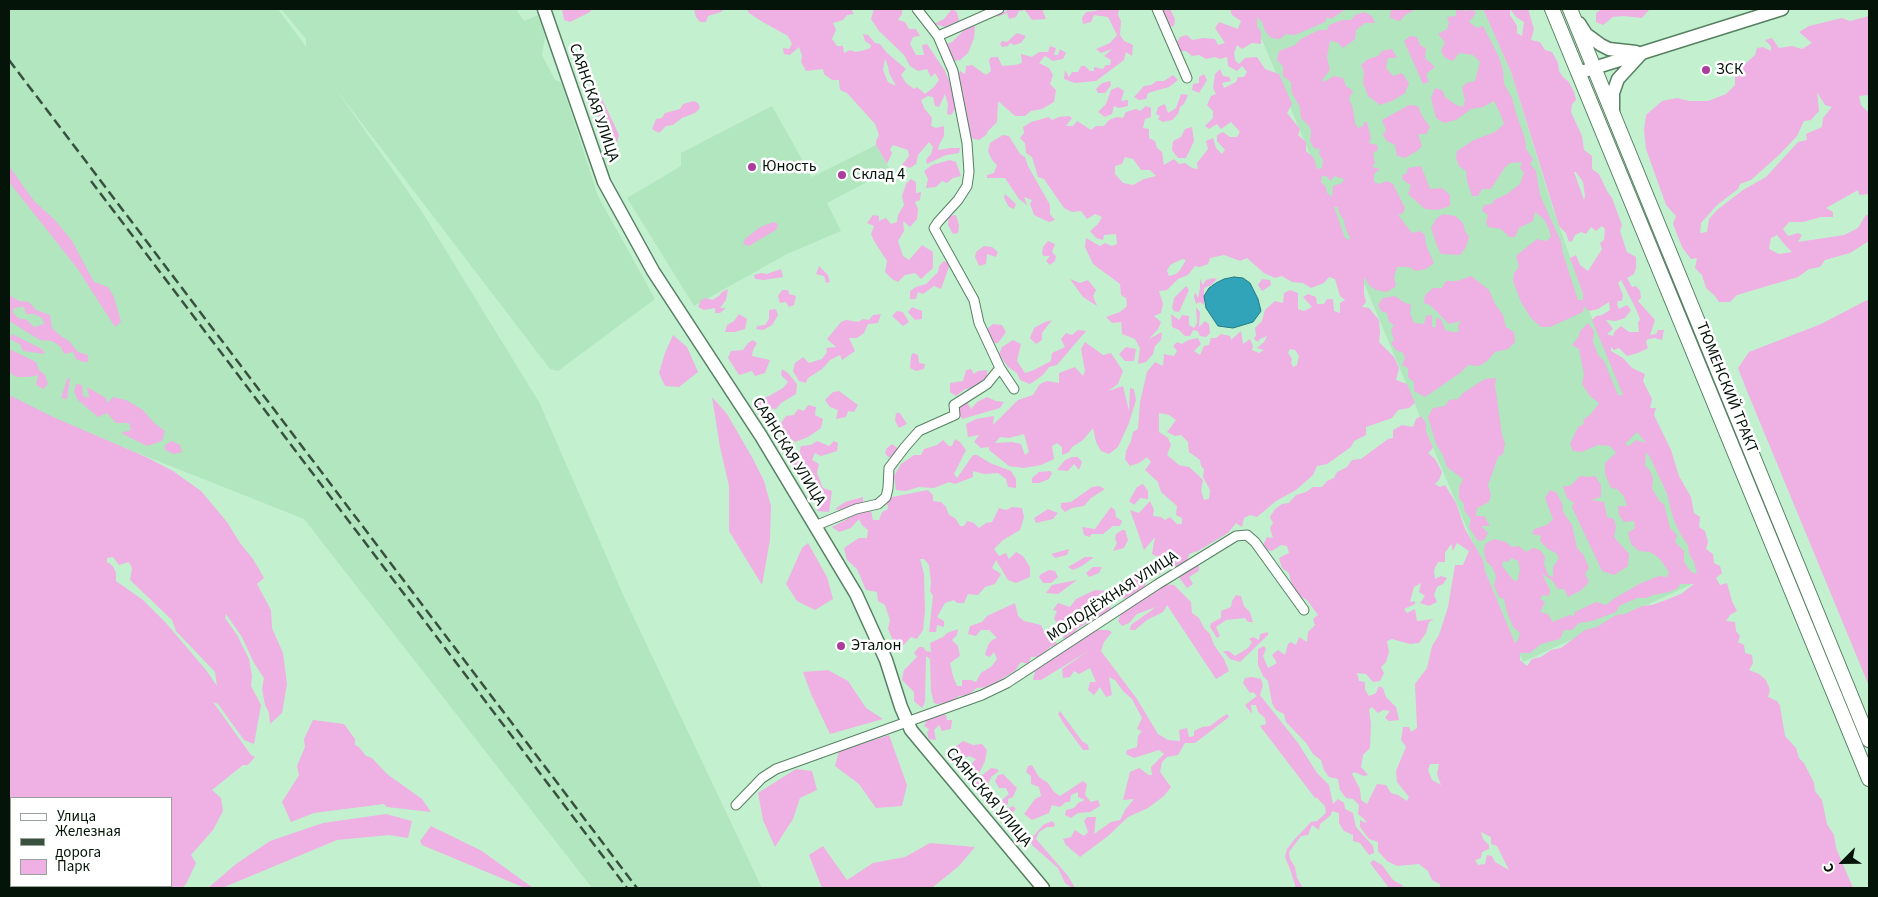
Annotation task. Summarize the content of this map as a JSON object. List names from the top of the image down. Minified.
{"streets":{"main road":["ТЮМЕНСКИЙ ТРАКТ"],"street":["САЯНСКАЯ УЛИЦА","МОЛОДЁЖНАЯ УЛИЦА"]},"crossings":[["САЯНСКАЯ УЛИЦА","МОЛОДЁЖНАЯ УЛИЦА"]],"places":["ЗСК","Юность","Склад 4","Эталон"],"legend":["Улица","Железная дорога","Парк"],"north":"bottom left"}
